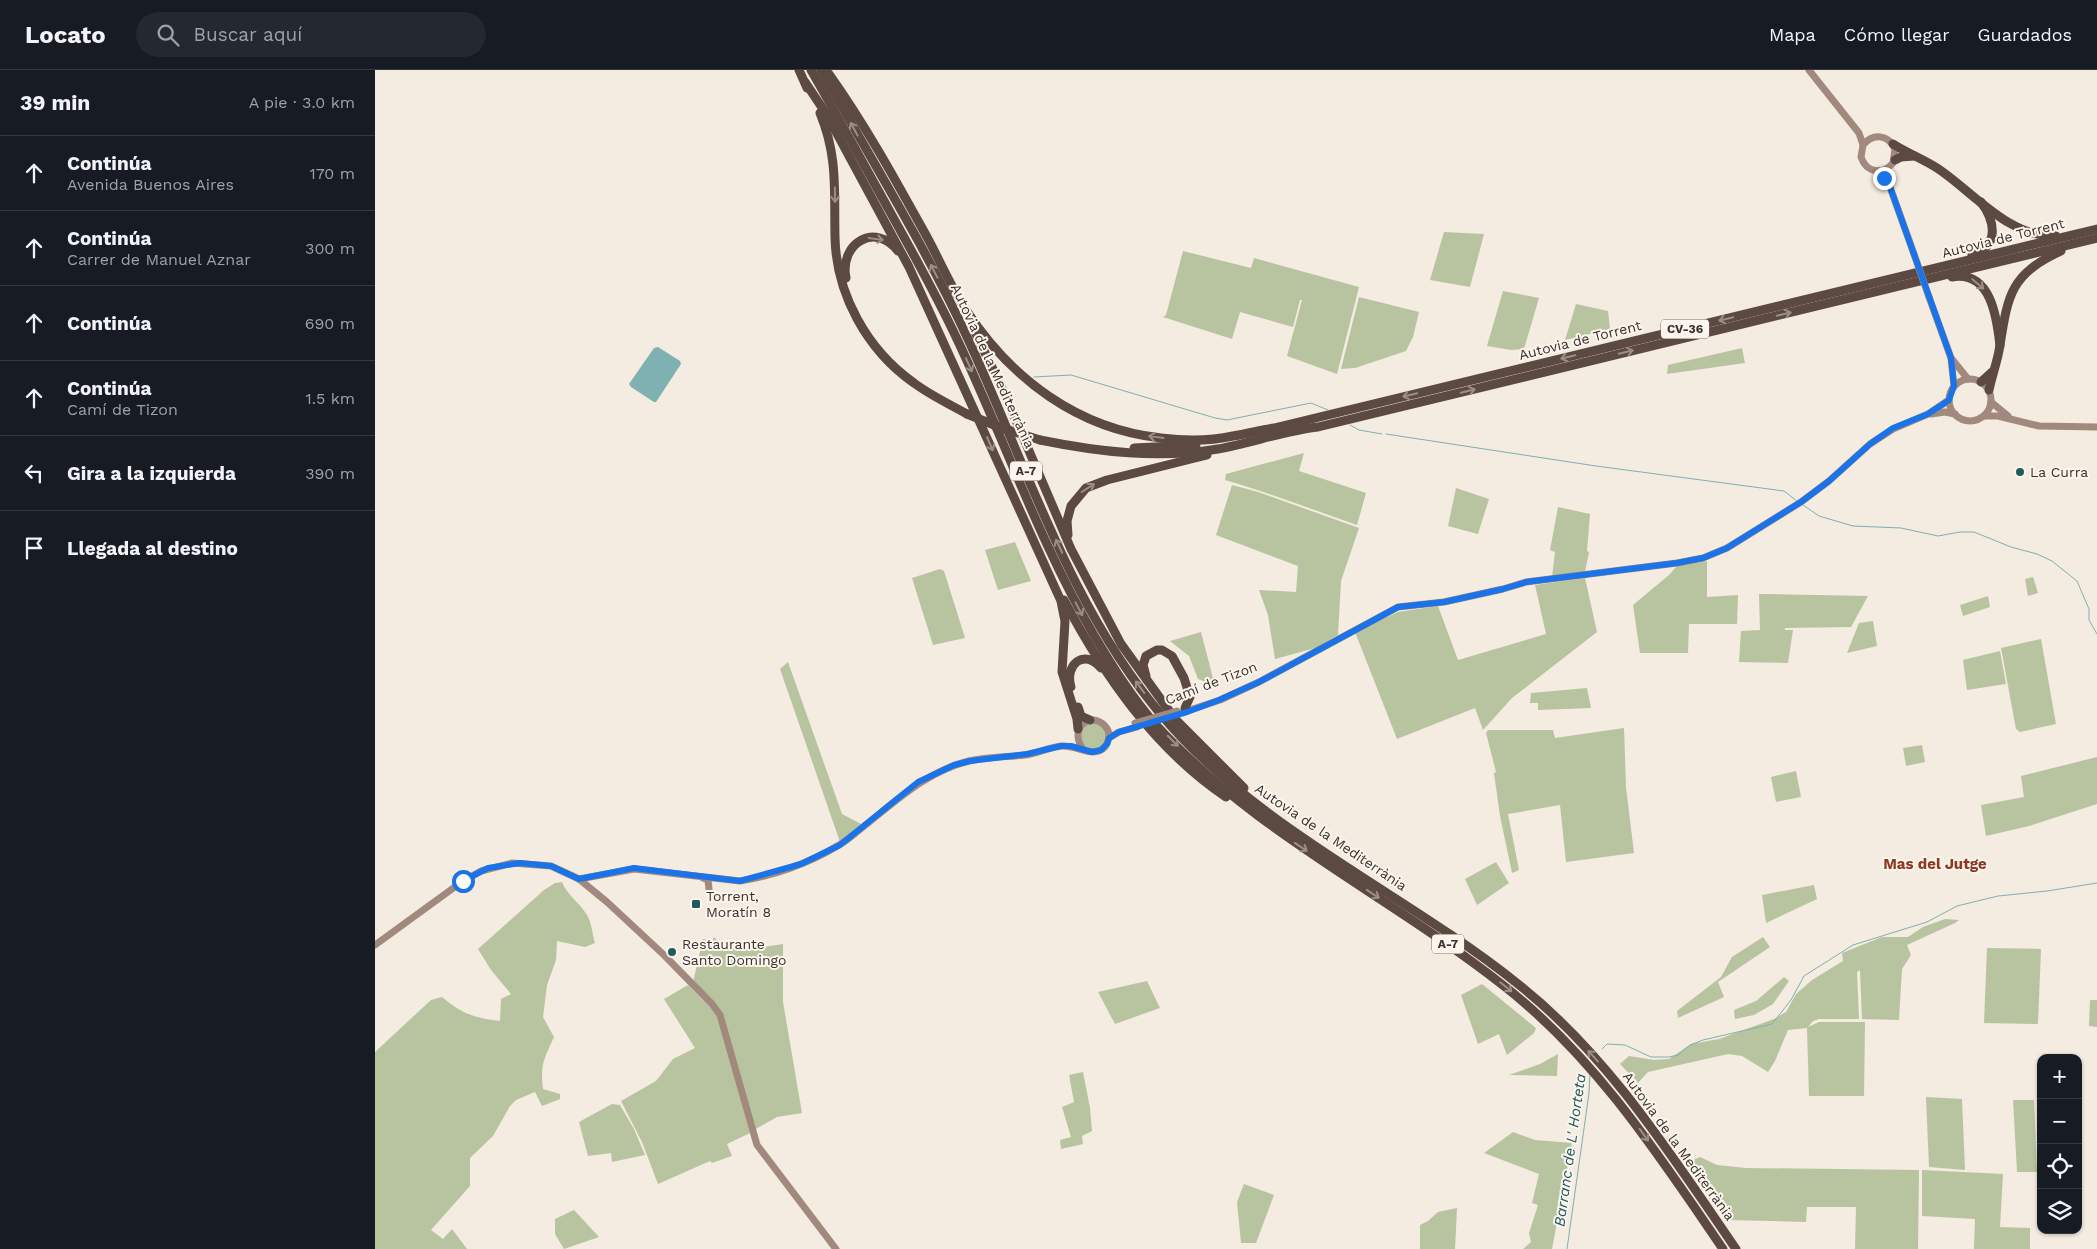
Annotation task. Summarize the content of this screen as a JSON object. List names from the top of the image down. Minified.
{"streets":{"highway":["Autovia de Torrent","CV-36","Autovia de la Mediterrània","A-7"],"street":["Camí de Tizon"]},"districts":["Mas del Jutge"],"water":["Barranc de L' Horteta"],"places":{"other":["La Curra","Restaurante Santo Domingo"],"transit":["Torrent, Moratín 8"]},"page":{"header":"Locato","search":"Buscar aquí","nav":["Mapa","Cómo llegar","Guardados"],"heading":["39 min","A pie · 3.0 km"],"list":[["Continúa","Avenida Buenos Aires","170 m"],["Continúa","Carrer de Manuel Aznar","300 m"],["Continúa","690 m"],["Continúa","Camí de Tizon","1.5 km"],["Gira a la izquierda","390 m"],"Llegada al destino"],"map_buttons":["+","−"]}}
